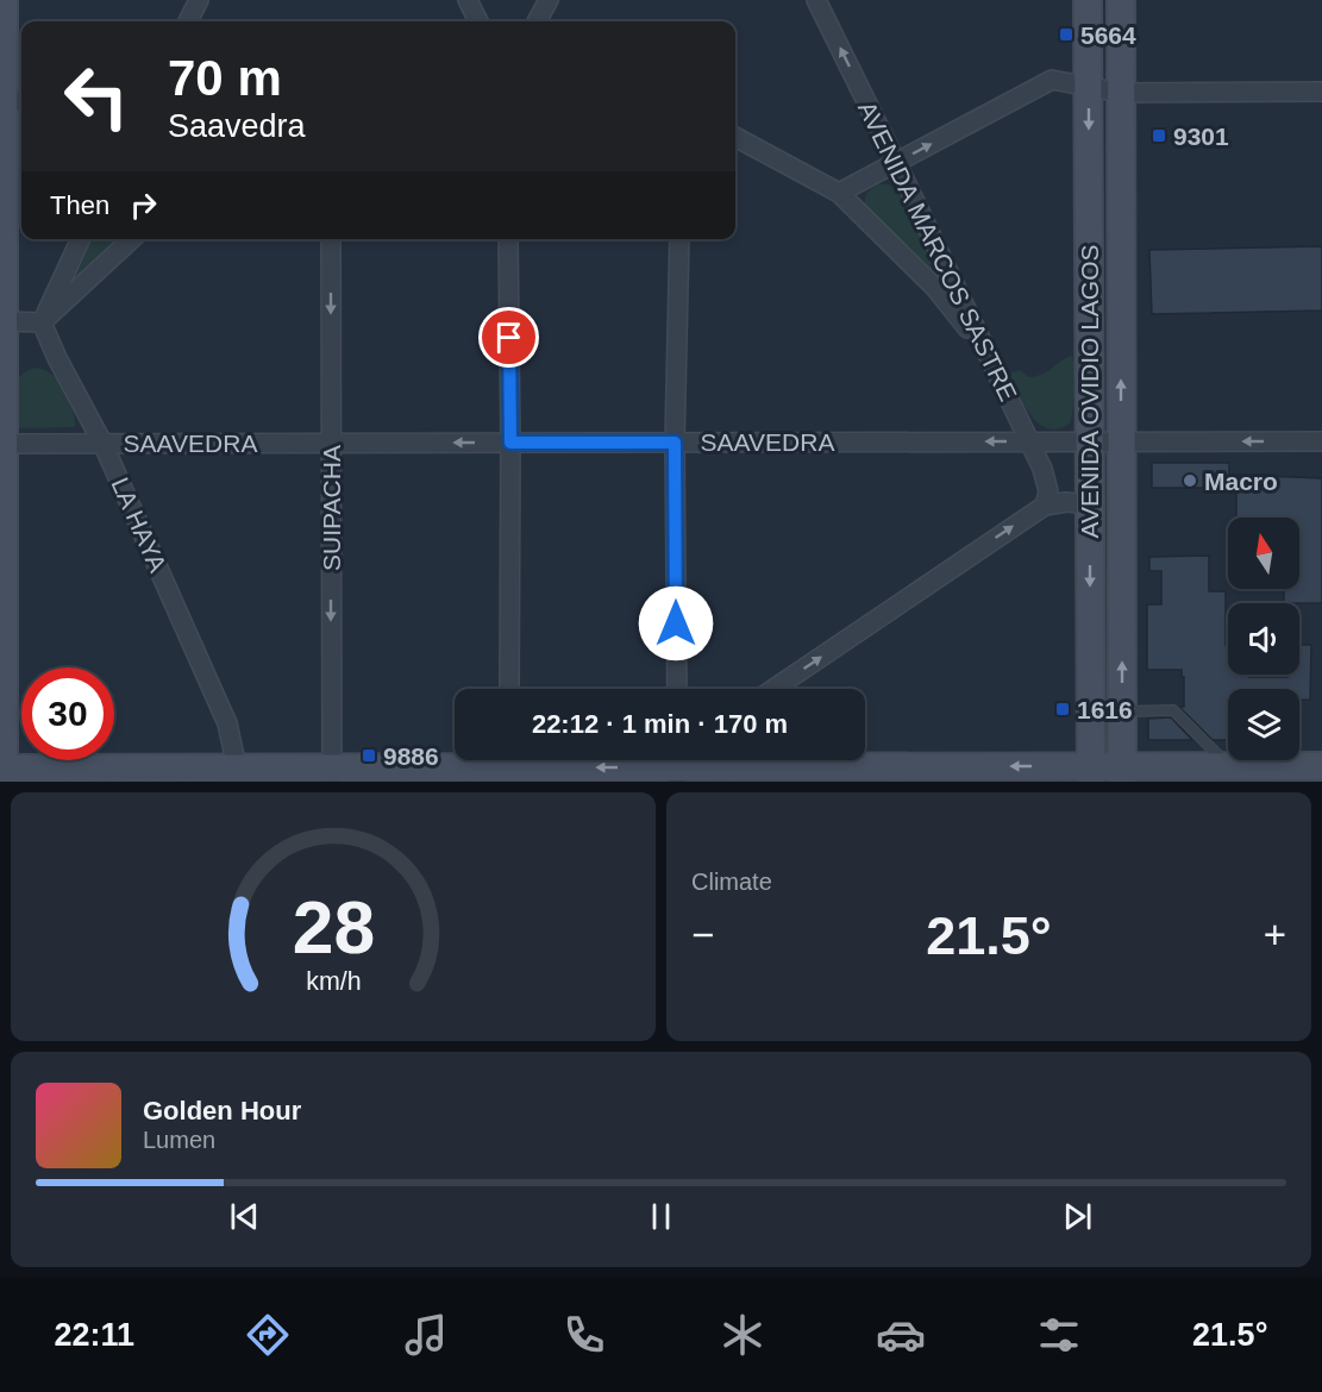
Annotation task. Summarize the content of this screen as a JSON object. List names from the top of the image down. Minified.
{"streets":{"main road":["AVENIDA OVIDIO LAGOS"],"street":["AVENIDA MARCOS SASTRE","SAAVEDRA","SUIPACHA","LA HAYA"]},"crossings":[["AVENIDA MARCOS SASTRE","SAAVEDRA"],["AVENIDA OVIDIO LAGOS","SAAVEDRA"],["SAAVEDRA","SUIPACHA"],["SAAVEDRA","LA HAYA"]],"one_way":["SAAVEDRA","SUIPACHA"],"places":{"transit":["5664","9301","1616","9886"],"other":["Macro"]},"north":"top","page":{"turn":["70 m","Saavedra"],"then":"Then","limit":"30","trip":"22:12 · 1 min · 170 m","tile":"Climate","heat":["−","21.5°","+"],"song":["Golden Hour","Lumen"],"tabs":["22:11","21.5°"],"gauge":["28","km/h"]}}
